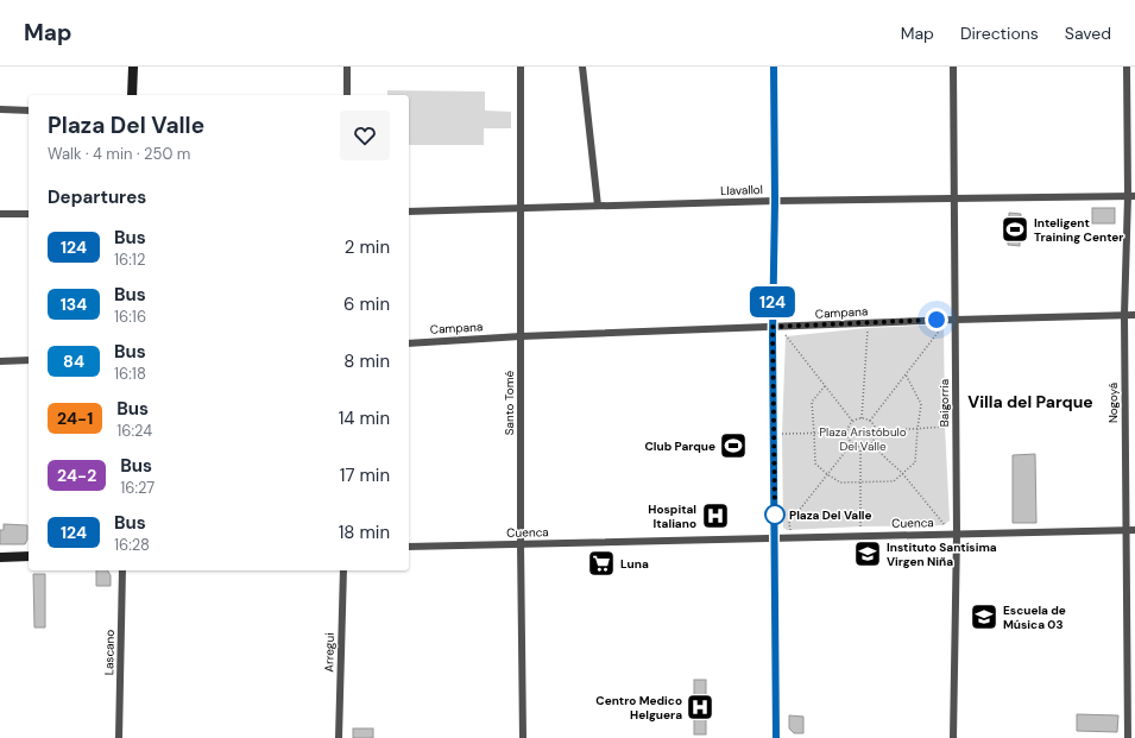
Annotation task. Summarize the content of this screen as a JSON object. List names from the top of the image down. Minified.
{"streets":{"street":["Llavallol","Campana","Santo Tomé","Baigorria","Nogoyá","Cuenca","Lascano","Arregui"]},"crossings":[["Llavallol","Santo Tomé"],["Llavallol","Baigorria"],["Llavallol","Nogoyá"],["Campana","Santo Tomé"],["Campana","Baigorria"],["Campana","Nogoyá"],["Santo Tomé","Cuenca"],["Baigorria","Cuenca"],["Nogoyá","Cuenca"]],"districts":["Villa del Parque"],"parks":["Plaza Aristóbulo Del Valle"],"places":{"sports":["Inteligent Training Center","Club Parque"],"other":["Plaza Del Valle"],"hospital":["Hospital Italiano","Centro Medico Helguera"],"school or university":["Instituto Santísima Virgen Niña","Escuela de Música 03"],"supermarket":["Luna"]},"lines":["bus line 124"],"page":{"header":"Map","nav":["Map","Directions","Saved"],"on_map":"124","heading":[["Plaza Del Valle","Walk · 4 min · 250 m"],"Departures"],"list":[{"mark":"124","name":"Bus","note":"16:12","value":"2 min"},{"mark":"134","name":"Bus","note":"16:16","value":"6 min"},{"mark":"84","name":"Bus","note":"16:18","value":"8 min"},{"mark":"24-1","name":"Bus","note":"16:24","value":"14 min"},{"mark":"24-2","name":"Bus","note":"16:27","value":"17 min"},{"mark":"124","name":"Bus","note":"16:28","value":"18 min"}]}}
